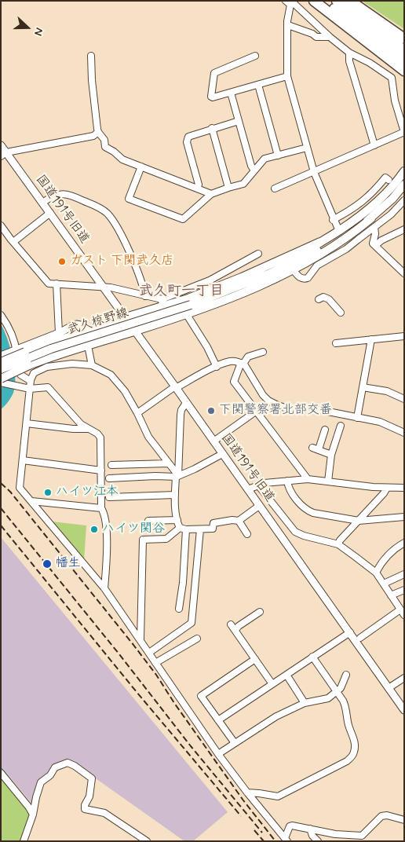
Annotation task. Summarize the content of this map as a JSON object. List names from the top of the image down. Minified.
{"streets":{"main road":["武久椋野線"],"street":["国道191号旧道"]},"districts":["武久町一丁目"],"places":["ガスト 下関武久店","下関警察署北部交番","ハイツ江本","ハイツ関谷","幡生"],"north":"right"}
